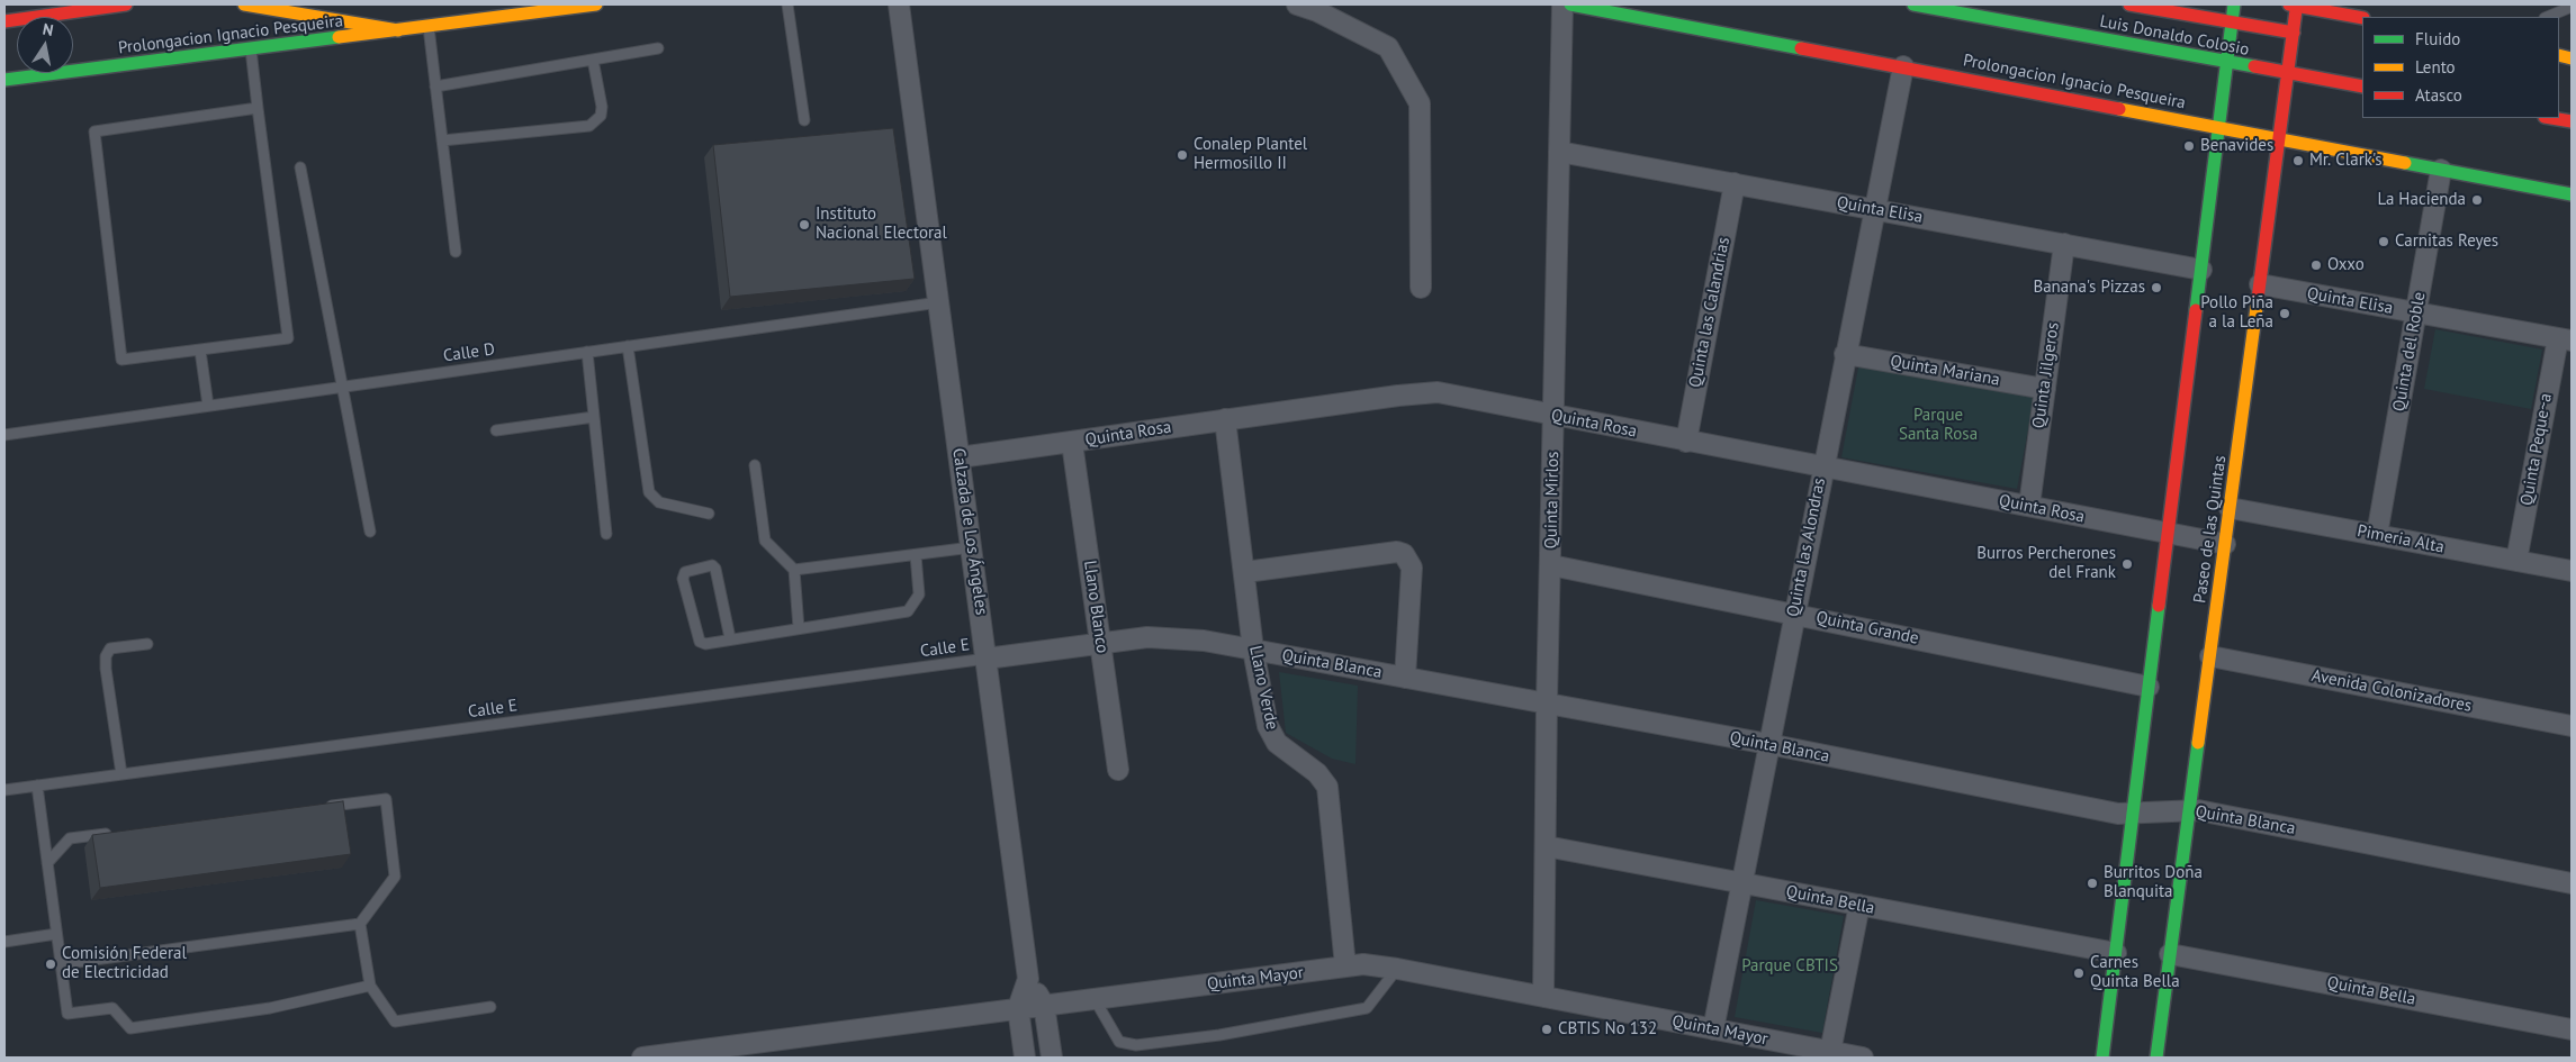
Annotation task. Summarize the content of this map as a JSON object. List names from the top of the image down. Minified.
{"streets":{"main road":["Prolongacion Ignacio Pesqueira","Luis Donaldo Colosio","Paseo de las Quintas"],"street":["Quinta Elisa","Quinta las Calandrias","Quinta del Roble","Quinta Mariana","Quinta Jilgeros","Quinta Rosa","Quinta Peque~a","Quinta Mirlos","Calzada de Los Ángeles","Pimeria Alta","Quinta las Alondras","Llano Blanco","Quinta Grande","Quinta Blanca","Llano Verde","Avenida Colonizadores","Quinta Bella","Quinta Mayor"],"lane":["Calle D","Calle E"]},"crossings":[["Prolongacion Ignacio Pesqueira","Quinta del Roble"],["Prolongacion Ignacio Pesqueira","Paseo de las Quintas"],["Prolongacion Ignacio Pesqueira","Quinta las Alondras"],["Luis Donaldo Colosio","Paseo de las Quintas"],["Quinta Elisa","Quinta las Calandrias"],["Quinta Elisa","Quinta del Roble"],["Quinta Elisa","Quinta Jilgeros"],["Quinta Elisa","Quinta Peque~a"],["Quinta Elisa","Quinta Mirlos"],["Quinta Elisa","Paseo de las Quintas"],["Quinta Elisa","Quinta las Alondras"],["Quinta las Calandrias","Quinta Rosa"],["Quinta del Roble","Pimeria Alta"],["Calle D","Calzada de Los Ángeles"],["Quinta Mariana","Quinta Jilgeros"],["Quinta Mariana","Quinta las Alondras"],["Quinta Jilgeros","Quinta Rosa"],["Quinta Rosa","Quinta Mirlos"],["Quinta Rosa","Paseo de las Quintas"],["Quinta Rosa","Calzada de Los Ángeles"],["Quinta Rosa","Quinta las Alondras"],["Quinta Rosa","Llano Blanco"],["Quinta Rosa","Llano Verde"],["Quinta Peque~a","Pimeria Alta"],["Quinta Mirlos","Quinta Grande"],["Quinta Mirlos","Quinta Blanca"],["Quinta Mirlos","Quinta Bella"],["Quinta Mirlos","Quinta Mayor"],["Paseo de las Quintas","Pimeria Alta"],["Paseo de las Quintas","Quinta Blanca"],["Paseo de las Quintas","Avenida Colonizadores"],["Paseo de las Quintas","Quinta Bella"],["Calzada de Los Ángeles","Calle E"],["Calzada de Los Ángeles","Quinta Blanca"],["Calzada de Los Ángeles","Quinta Mayor"],["Quinta las Alondras","Quinta Grande"],["Quinta las Alondras","Quinta Blanca"],["Quinta las Alondras","Quinta Bella"],["Quinta las Alondras","Quinta Mayor"],["Llano Blanco","Quinta Blanca"],["Calle E","Quinta Blanca"],["Quinta Blanca","Llano Verde"],["Llano Verde","Quinta Mayor"]],"parks":["Parque Santa Rosa","Parque CBTIS"],"places":["Benavides","Conalep Plantel Hermosillo II","Mr. Clark's","La Hacienda","Instituto Nacional Electoral","Carnitas Reyes","Oxxo","Banana's Pizzas","Pollo Piña a la Leña","Burros Percherones del Frank","Burritos Doña Blanquita","Comisión Federal de Electricidad","Carnes Quinta Bella","CBTIS No 132"],"legend":["Fluido","Lento","Atasco"],"north":"top"}
